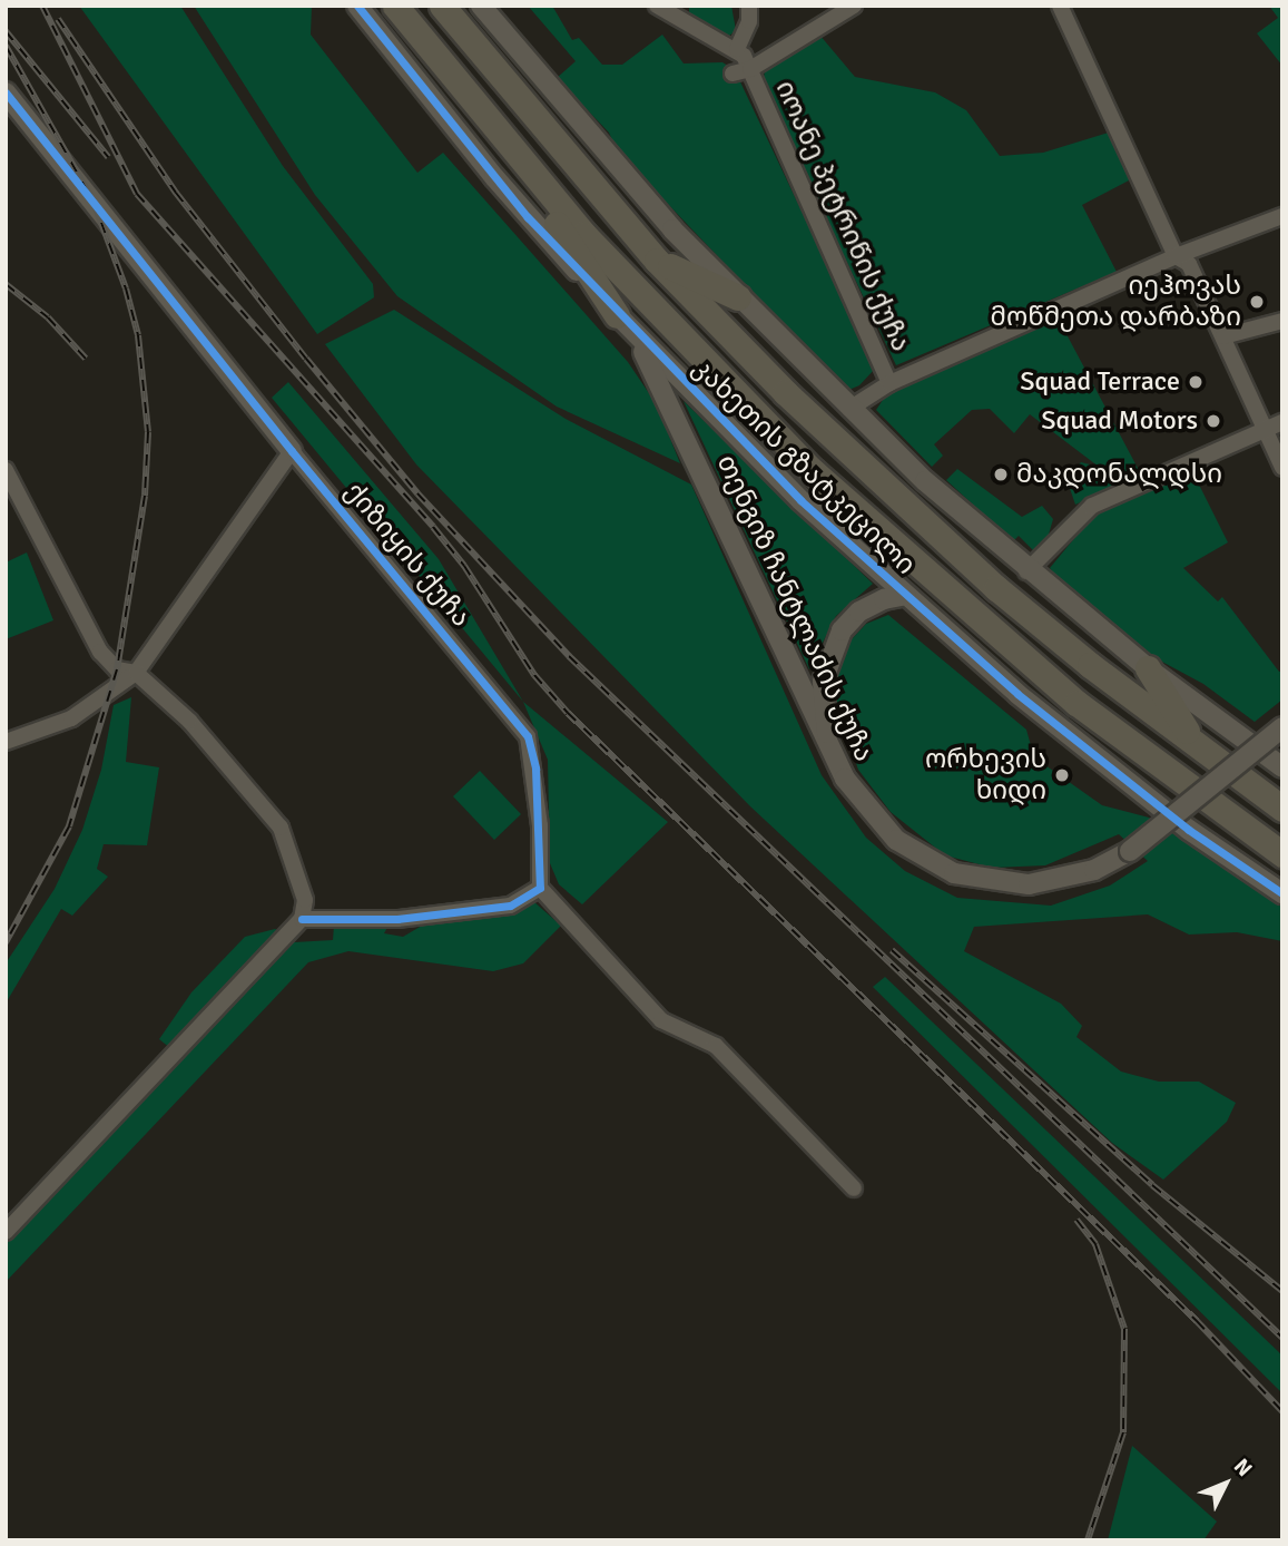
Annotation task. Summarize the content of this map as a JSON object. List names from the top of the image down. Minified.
{"streets":{"highway":["კახეთის გზატკეცილი"],"street":["იოანე პეტრიწის ქუჩა","ქიზიყის ქუჩა","თენგიზ ჩანტლაძის ქუჩა"]},"crossings":[["კახეთის გზატკეცილი","თენგიზ ჩანტლაძის ქუჩა"]],"places":["იეჰოვას მოწმეთა დარბაზი","Squad Terrace","Squad Motors","მაკდონალდსი","ორხევის ხიდი"],"north":"top right"}
